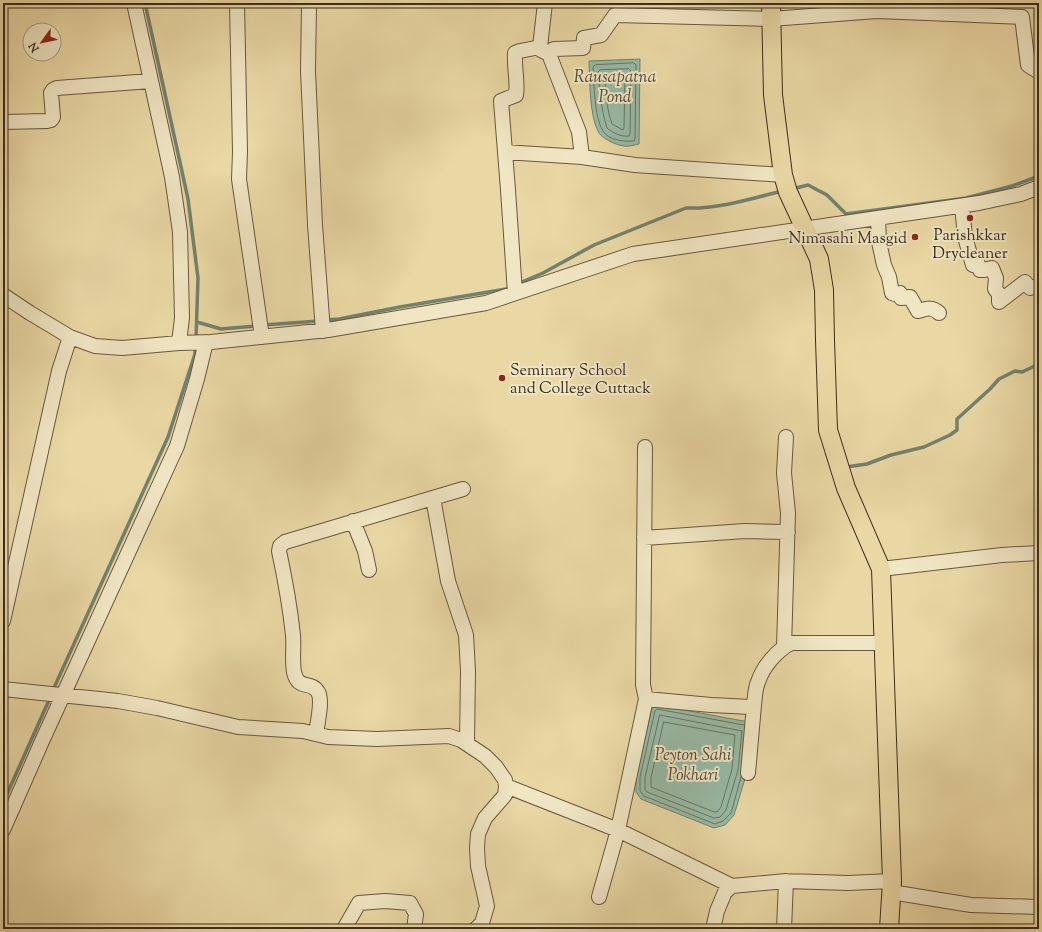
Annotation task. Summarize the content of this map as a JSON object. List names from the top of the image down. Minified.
{"water":["Rausapatna Pond","Peyton Sahi Pokhari"],"places":["Parishkkar Drycleaner","Nimasahi Masgid","Seminary School and College Cuttack"],"north":"bottom left"}
